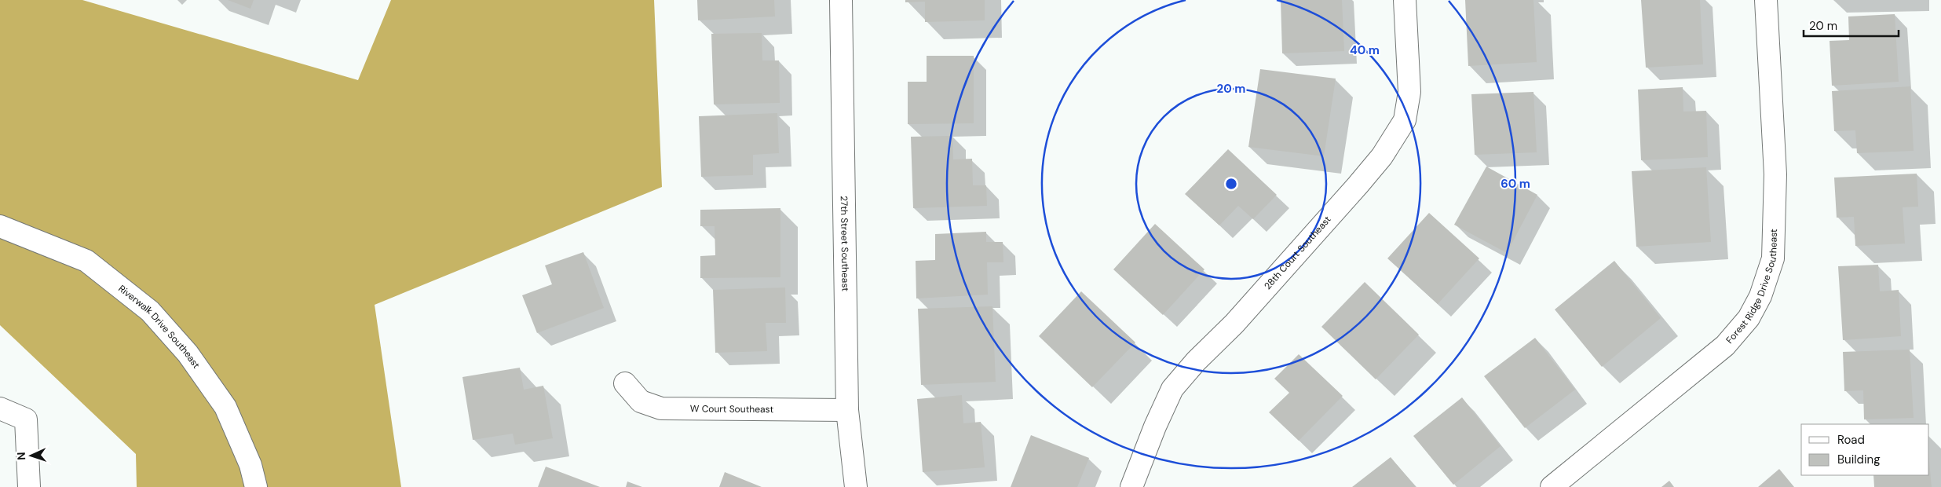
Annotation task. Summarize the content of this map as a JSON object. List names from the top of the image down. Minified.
{"streets":{"street":["27th Street Southeast","28th Court Southeast","Forest Ridge Drive Southeast","Riverwalk Drive Southeast","W Court Southeast"]},"crossings":[["27th Street Southeast","W Court Southeast"]],"legend":["Road","Building"],"scale_bar":"20 m","north":"left","rings":["40 m","20 m","60 m"]}
